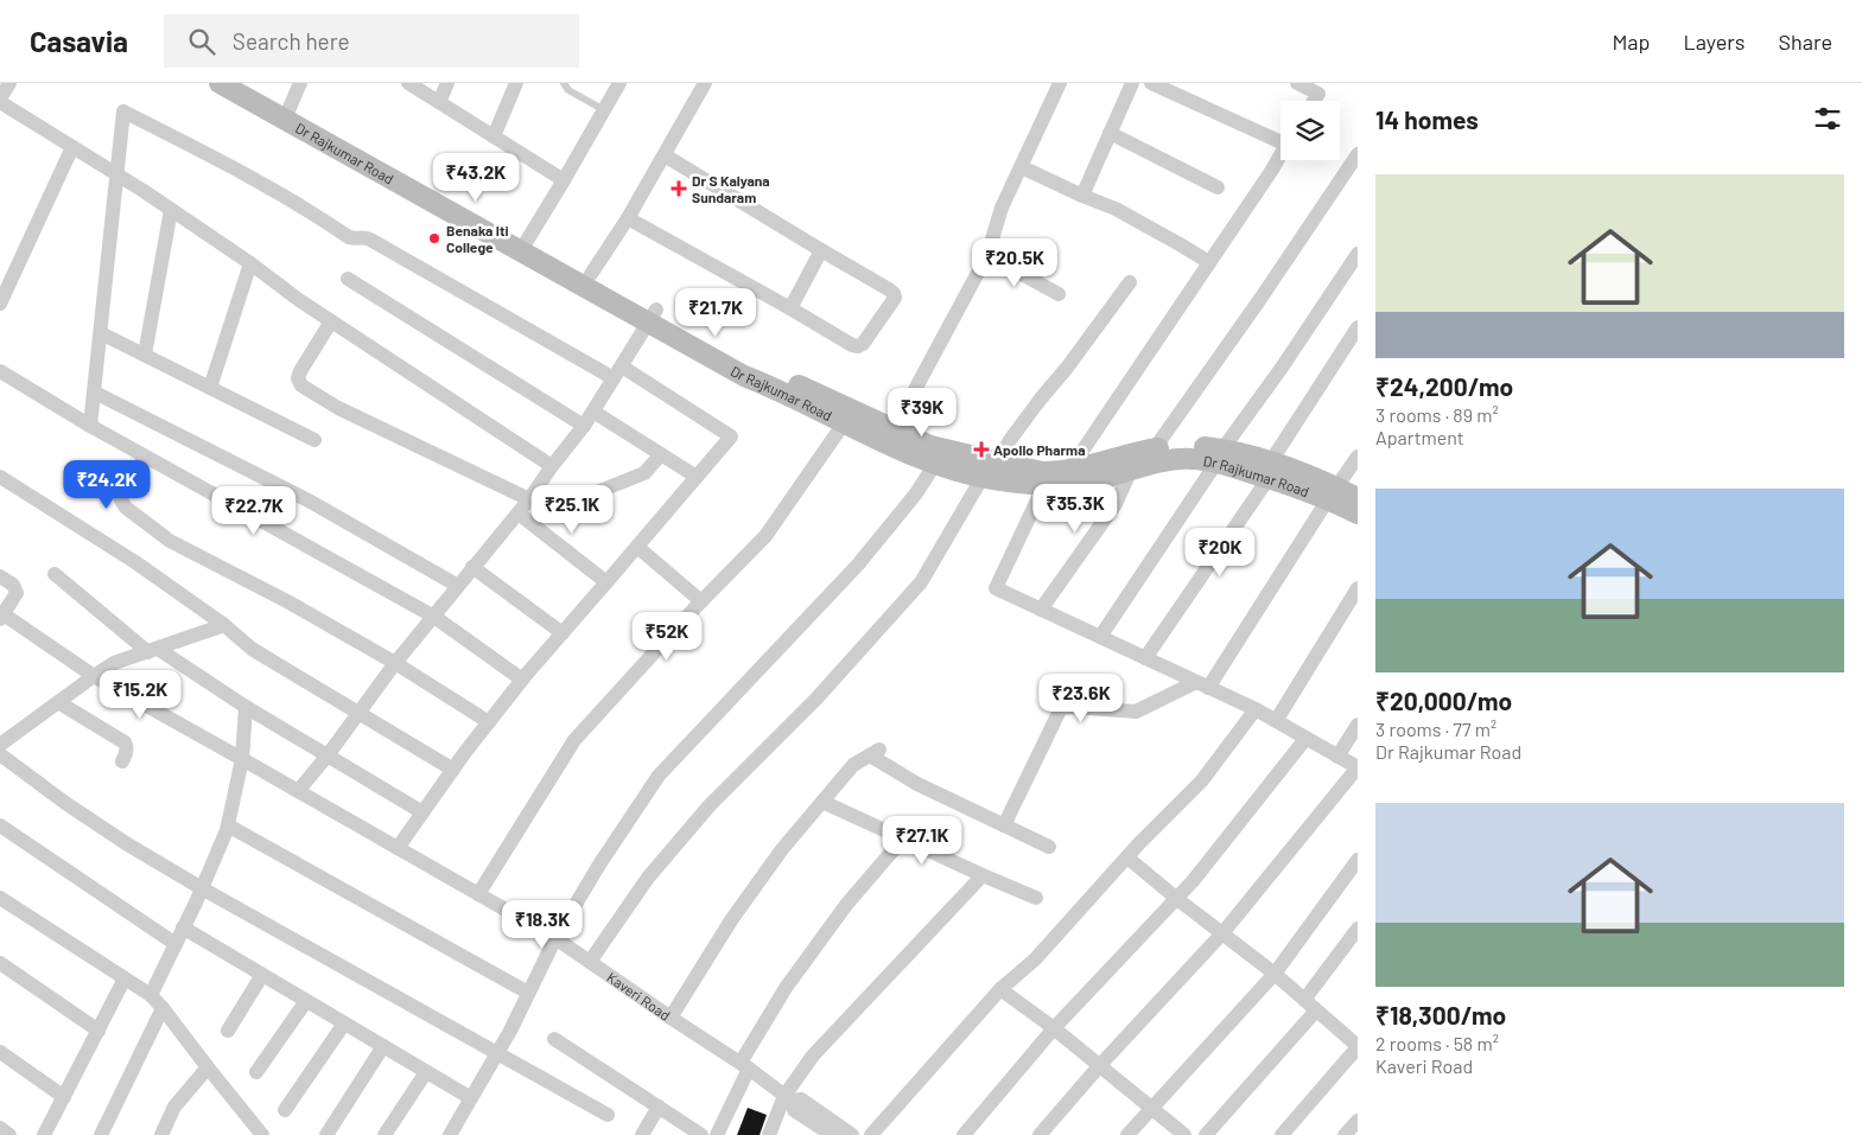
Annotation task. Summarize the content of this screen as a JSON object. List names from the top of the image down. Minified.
{"streets":{"main road":["Dr Rajkumar Road"],"street":["Kaveri Road"]},"places":{"health":["Dr S Kalyana Sundaram","Apollo Pharma"],"other":["Benaka Iti College"]},"page":{"header":"Casavia","search":"Search here","nav":["Map","Layers","Share"],"heading":"14 homes","price":["₹43.2K","₹20.5K","₹21.7K","₹39K","₹24.2K","₹35.3K","₹25.1K","₹22.7K","₹20K","₹52K","₹15.2K","₹23.6K","₹27.1K","₹18.3K"],"list":[{"name":"₹24,200/mo","note":"3 rooms · 89 m² · Apartment"},{"name":"₹20,000/mo","note":"3 rooms · 77 m² · Dr Rajkumar Road"},{"name":"₹18,300/mo","note":"2 rooms · 58 m² · Kaveri Road"}]}}
